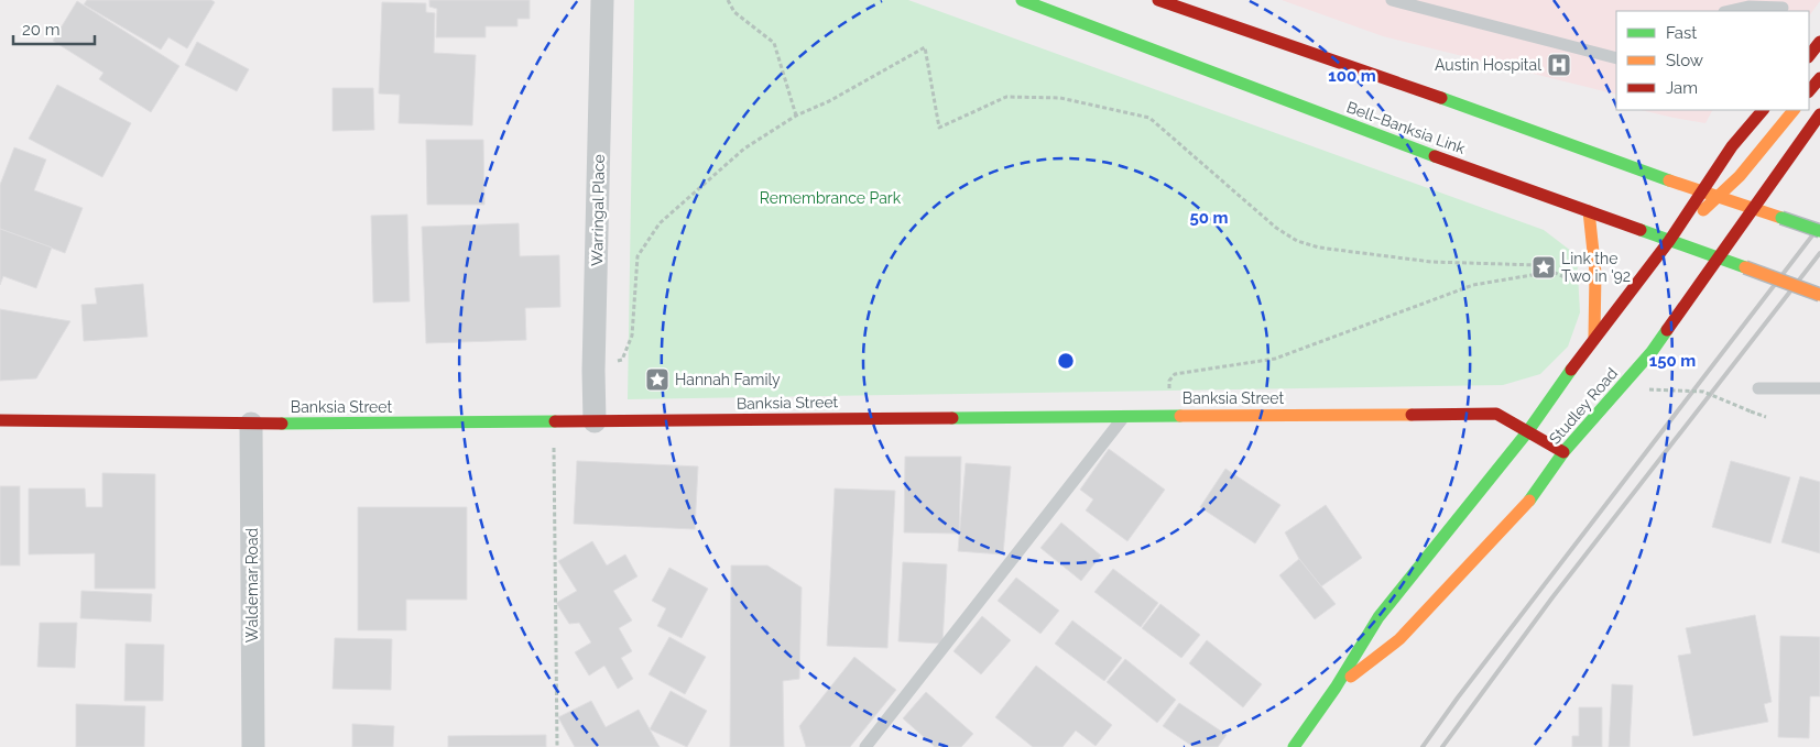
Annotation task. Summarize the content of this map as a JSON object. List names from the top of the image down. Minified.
{"streets":{"main road":["Bell–Banksia Link","Banksia Street","Studley Road"],"street":["Warringal Place","Waldemar Road"]},"crossings":[["Bell–Banksia Link","Studley Road"],["Warringal Place","Banksia Street"],["Banksia Street","Studley Road"],["Banksia Street","Waldemar Road"]],"parks":["Remembrance Park"],"places":{"hospital":["Austin Hospital"],"place":["Link the Two in '92","Hannah Family"]},"legend":["Fast","Slow","Jam"],"scale_bar":"20 m","rings":["100 m","50 m","150 m"]}
